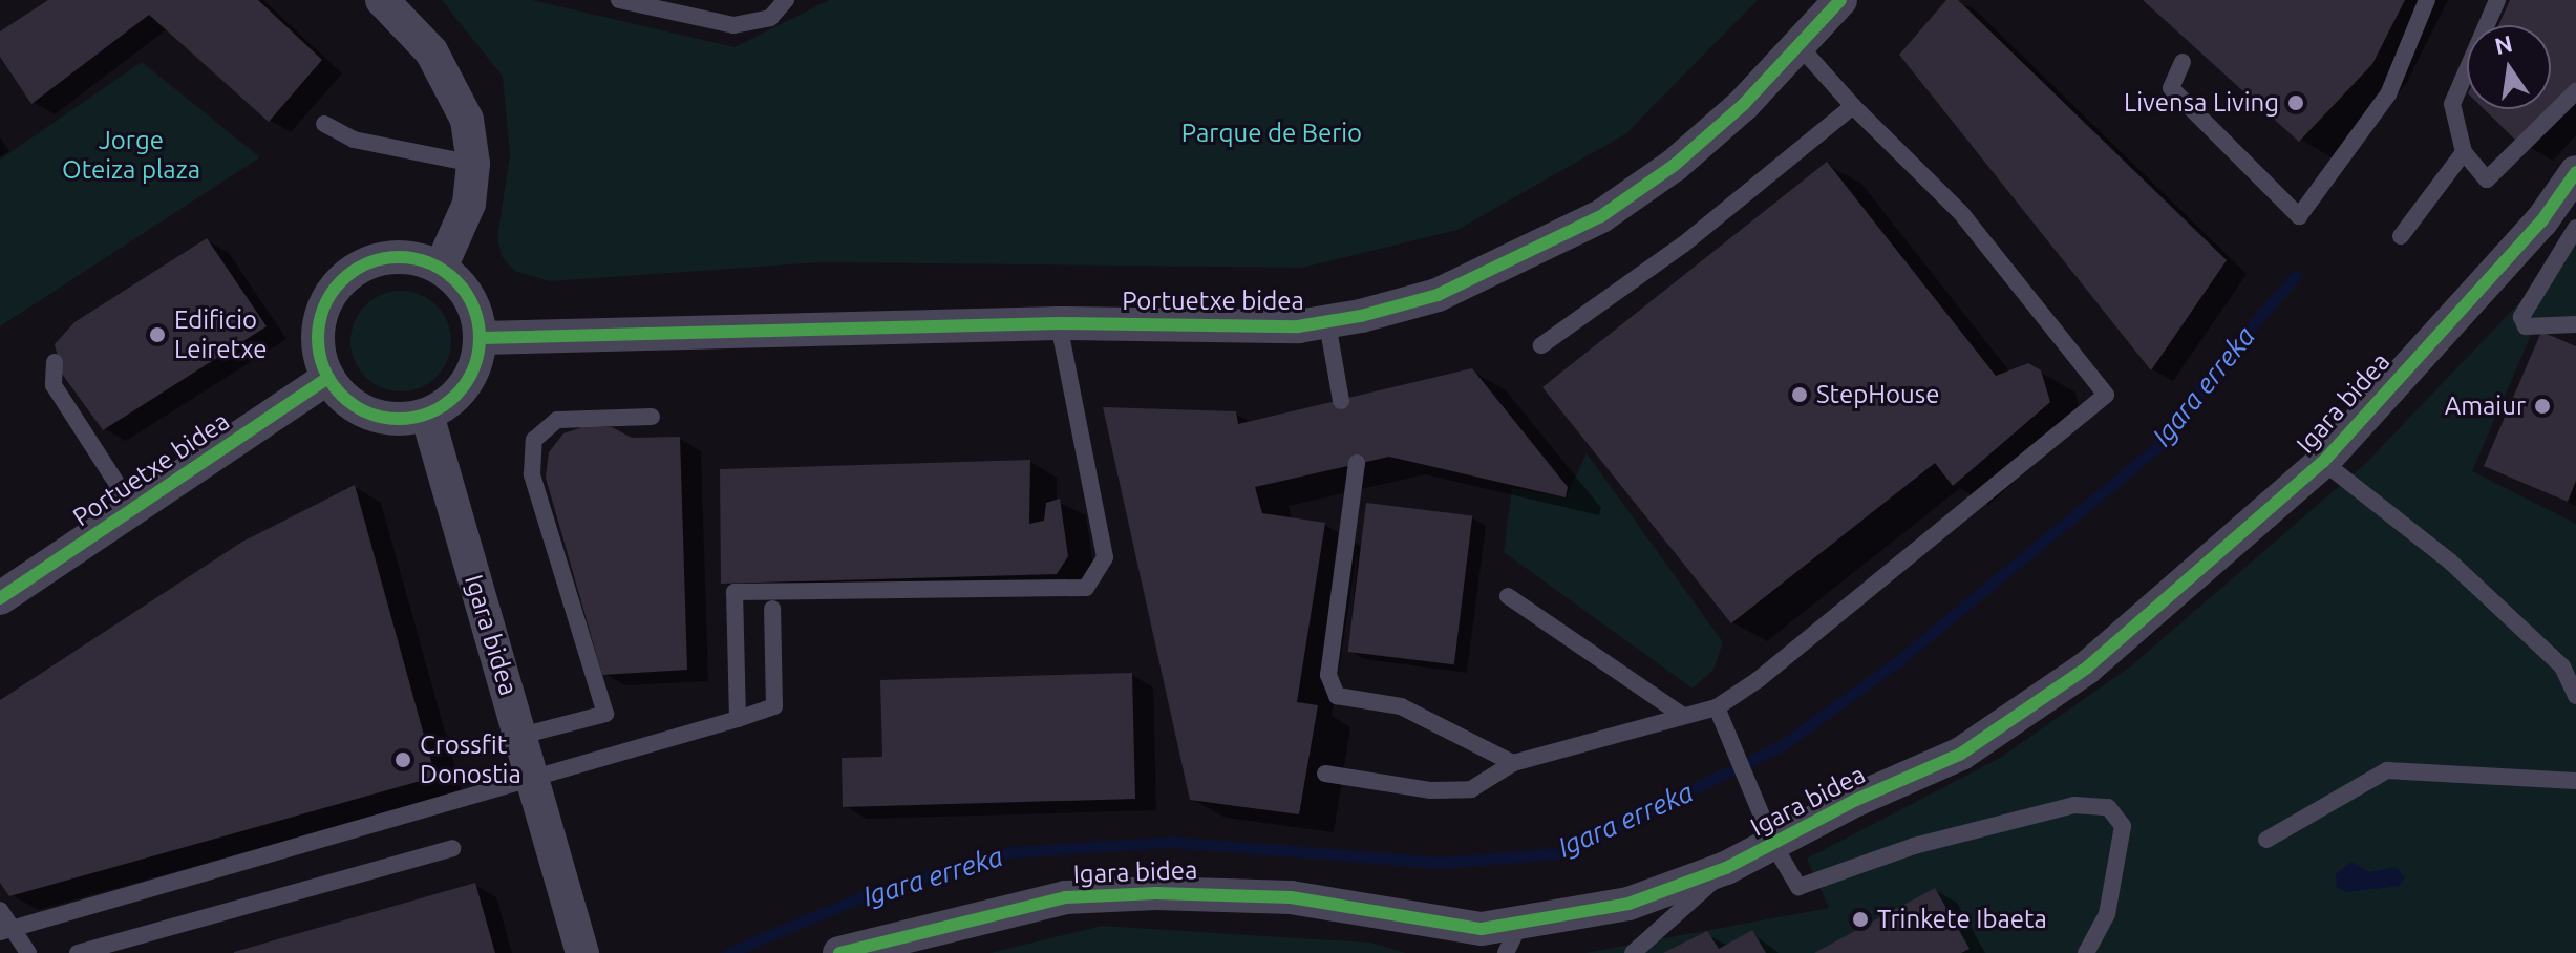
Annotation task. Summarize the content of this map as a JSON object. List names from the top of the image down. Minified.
{"streets":{"street":["Portuetxe bidea","Igara bidea"]},"crossings":[["Portuetxe bidea","Igara bidea"]],"water":["Igara erreka"],"parks":["Parque de Berio","Jorge Oteiza plaza"],"places":["Livensa Living","Edificio Leiretxe","StepHouse","Amaiur","Crossfit Donostia","Trinkete Ibaeta"],"north":"top"}
